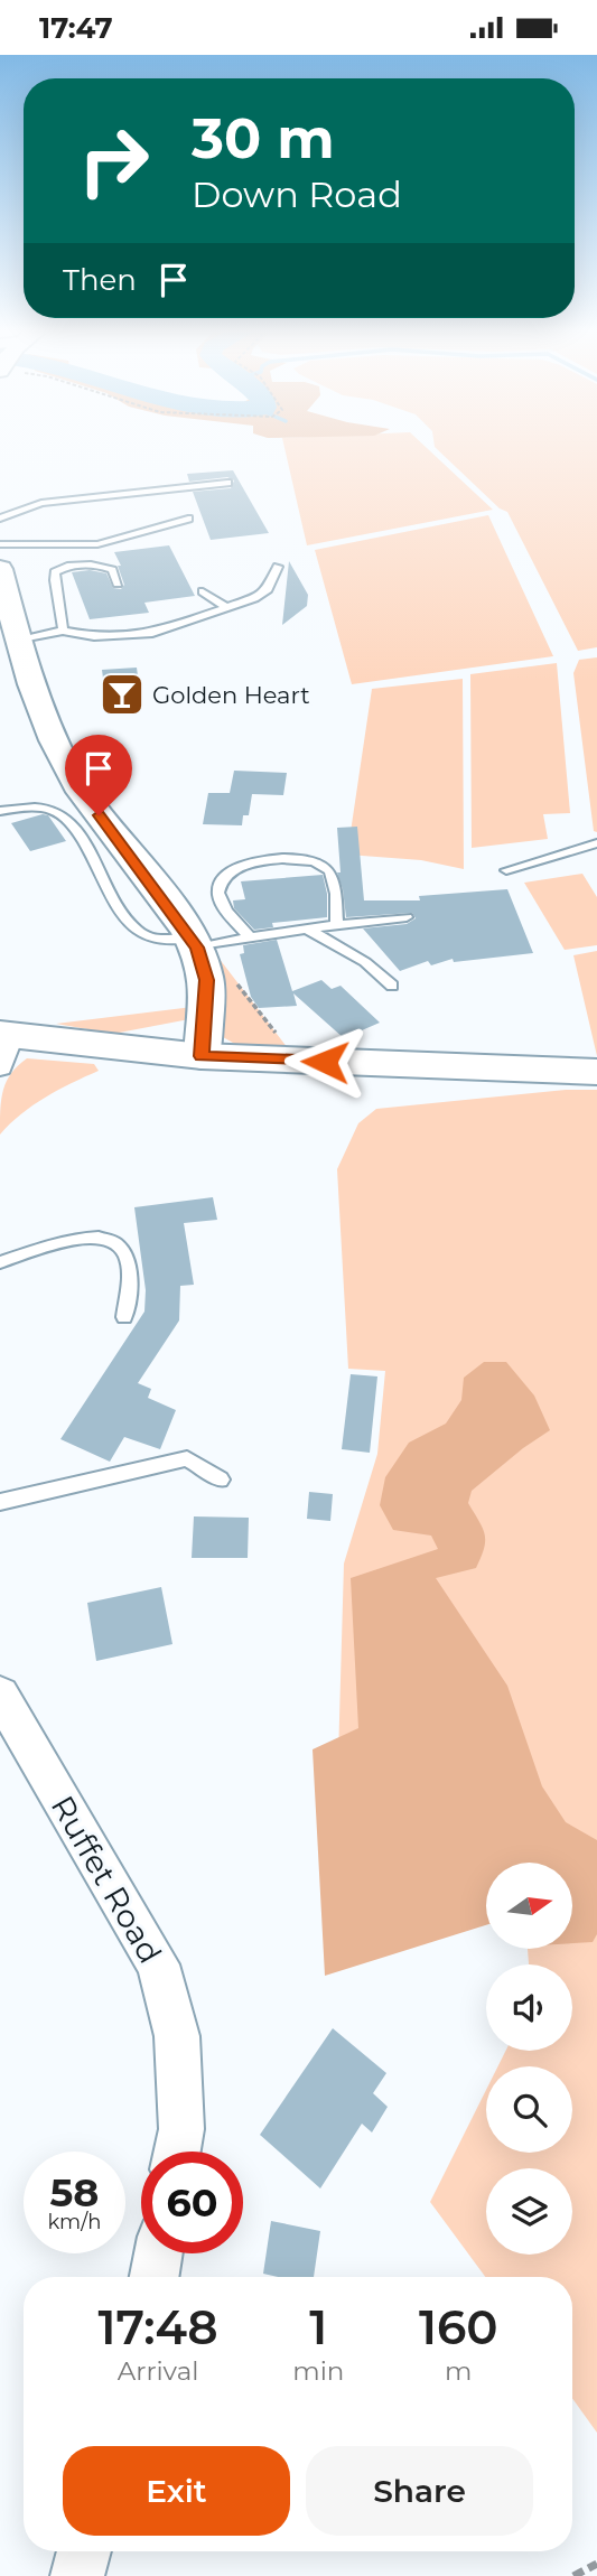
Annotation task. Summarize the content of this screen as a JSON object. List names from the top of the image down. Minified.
{"streets":{"street":["Ruffet Road"]},"places":{"bar":["Golden Heart"]},"north":"right","page":{"status":"17:47","turn":["30 m","Down Road"],"then":"Then","speed":"58 km/h","limit":"60","eta":["17:48","Arrival","1","min","160","m"],"buttons":["Exit","Share"]}}
